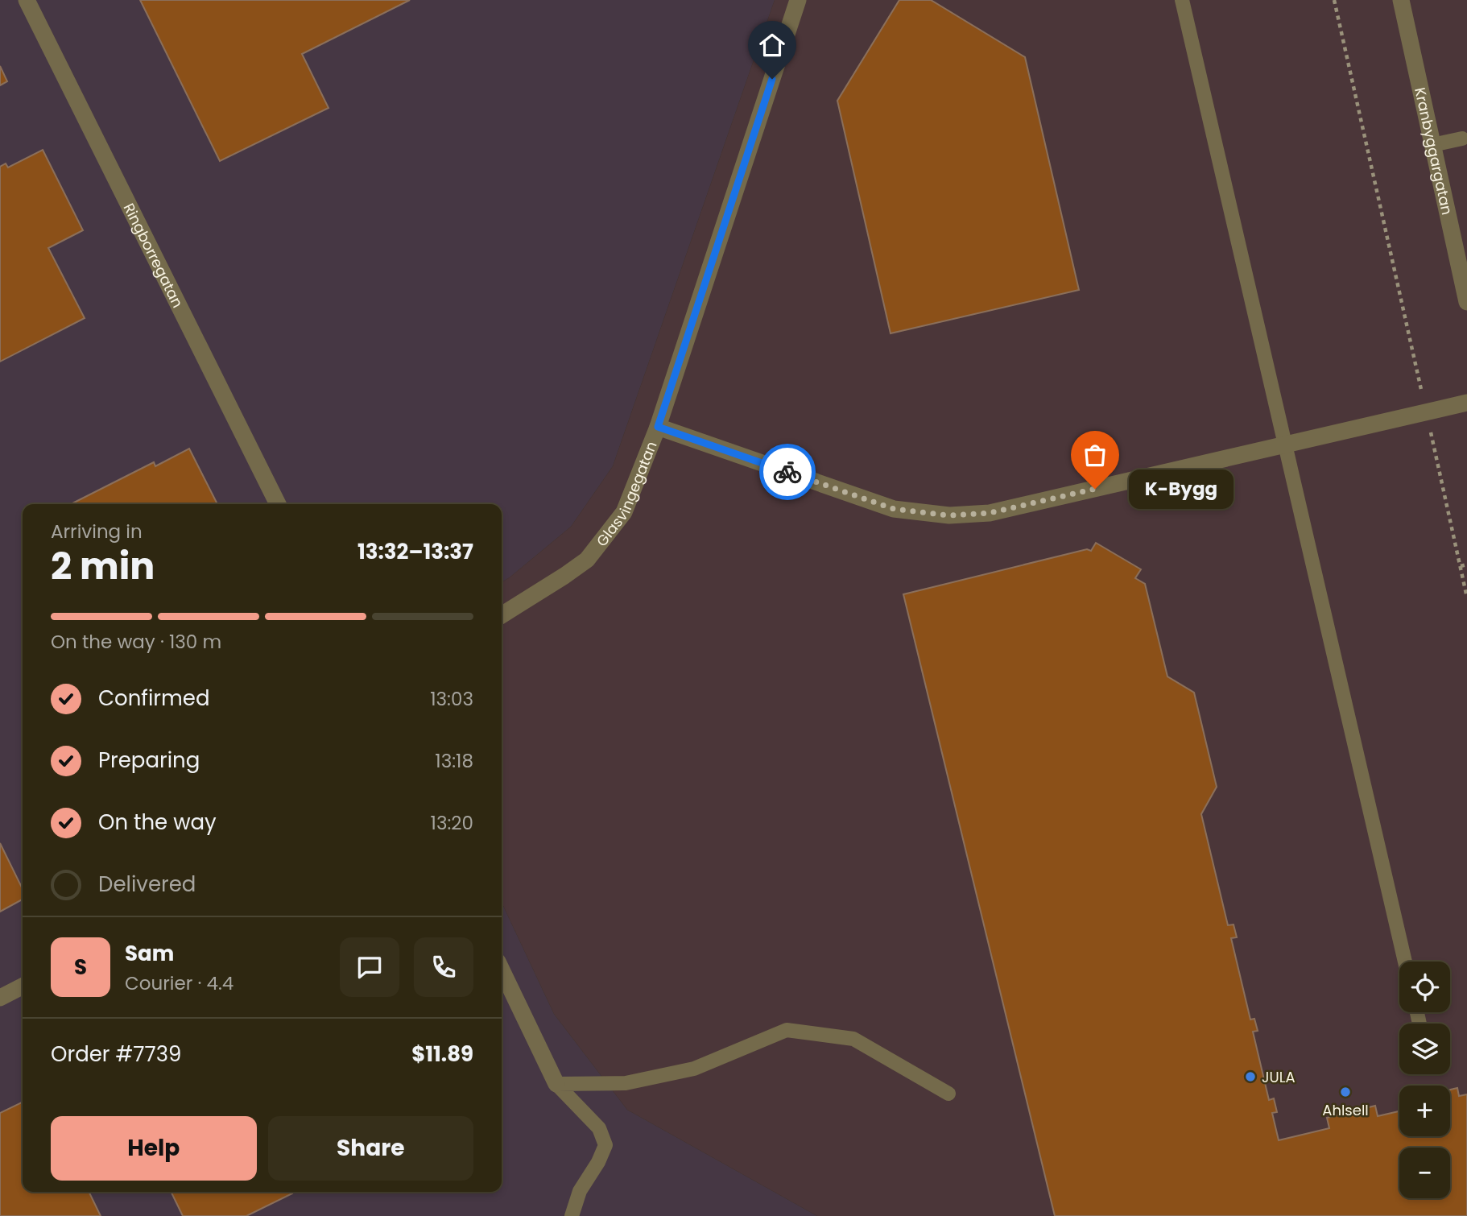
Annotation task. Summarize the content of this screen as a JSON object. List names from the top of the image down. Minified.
{"streets":{"street":["Kranbyggargatan","Ringborregatan","Glasvingegatan"]},"places":["K-Bygg","JULA","Ahlsell"],"page":{"bubble":"K-Bygg","heading":["2 min","Arriving in","13:32–13:37"],"panel":["Sam","Courier · 4.4","Order #7739","$11.89"],"bar":"On the way · 130 m","list":[["Confirmed","13:03"],["Preparing","13:18"],["On the way","13:20"],"Delivered"],"round":"S","map_buttons":["+","−"],"buttons":["Help","Share"]}}
